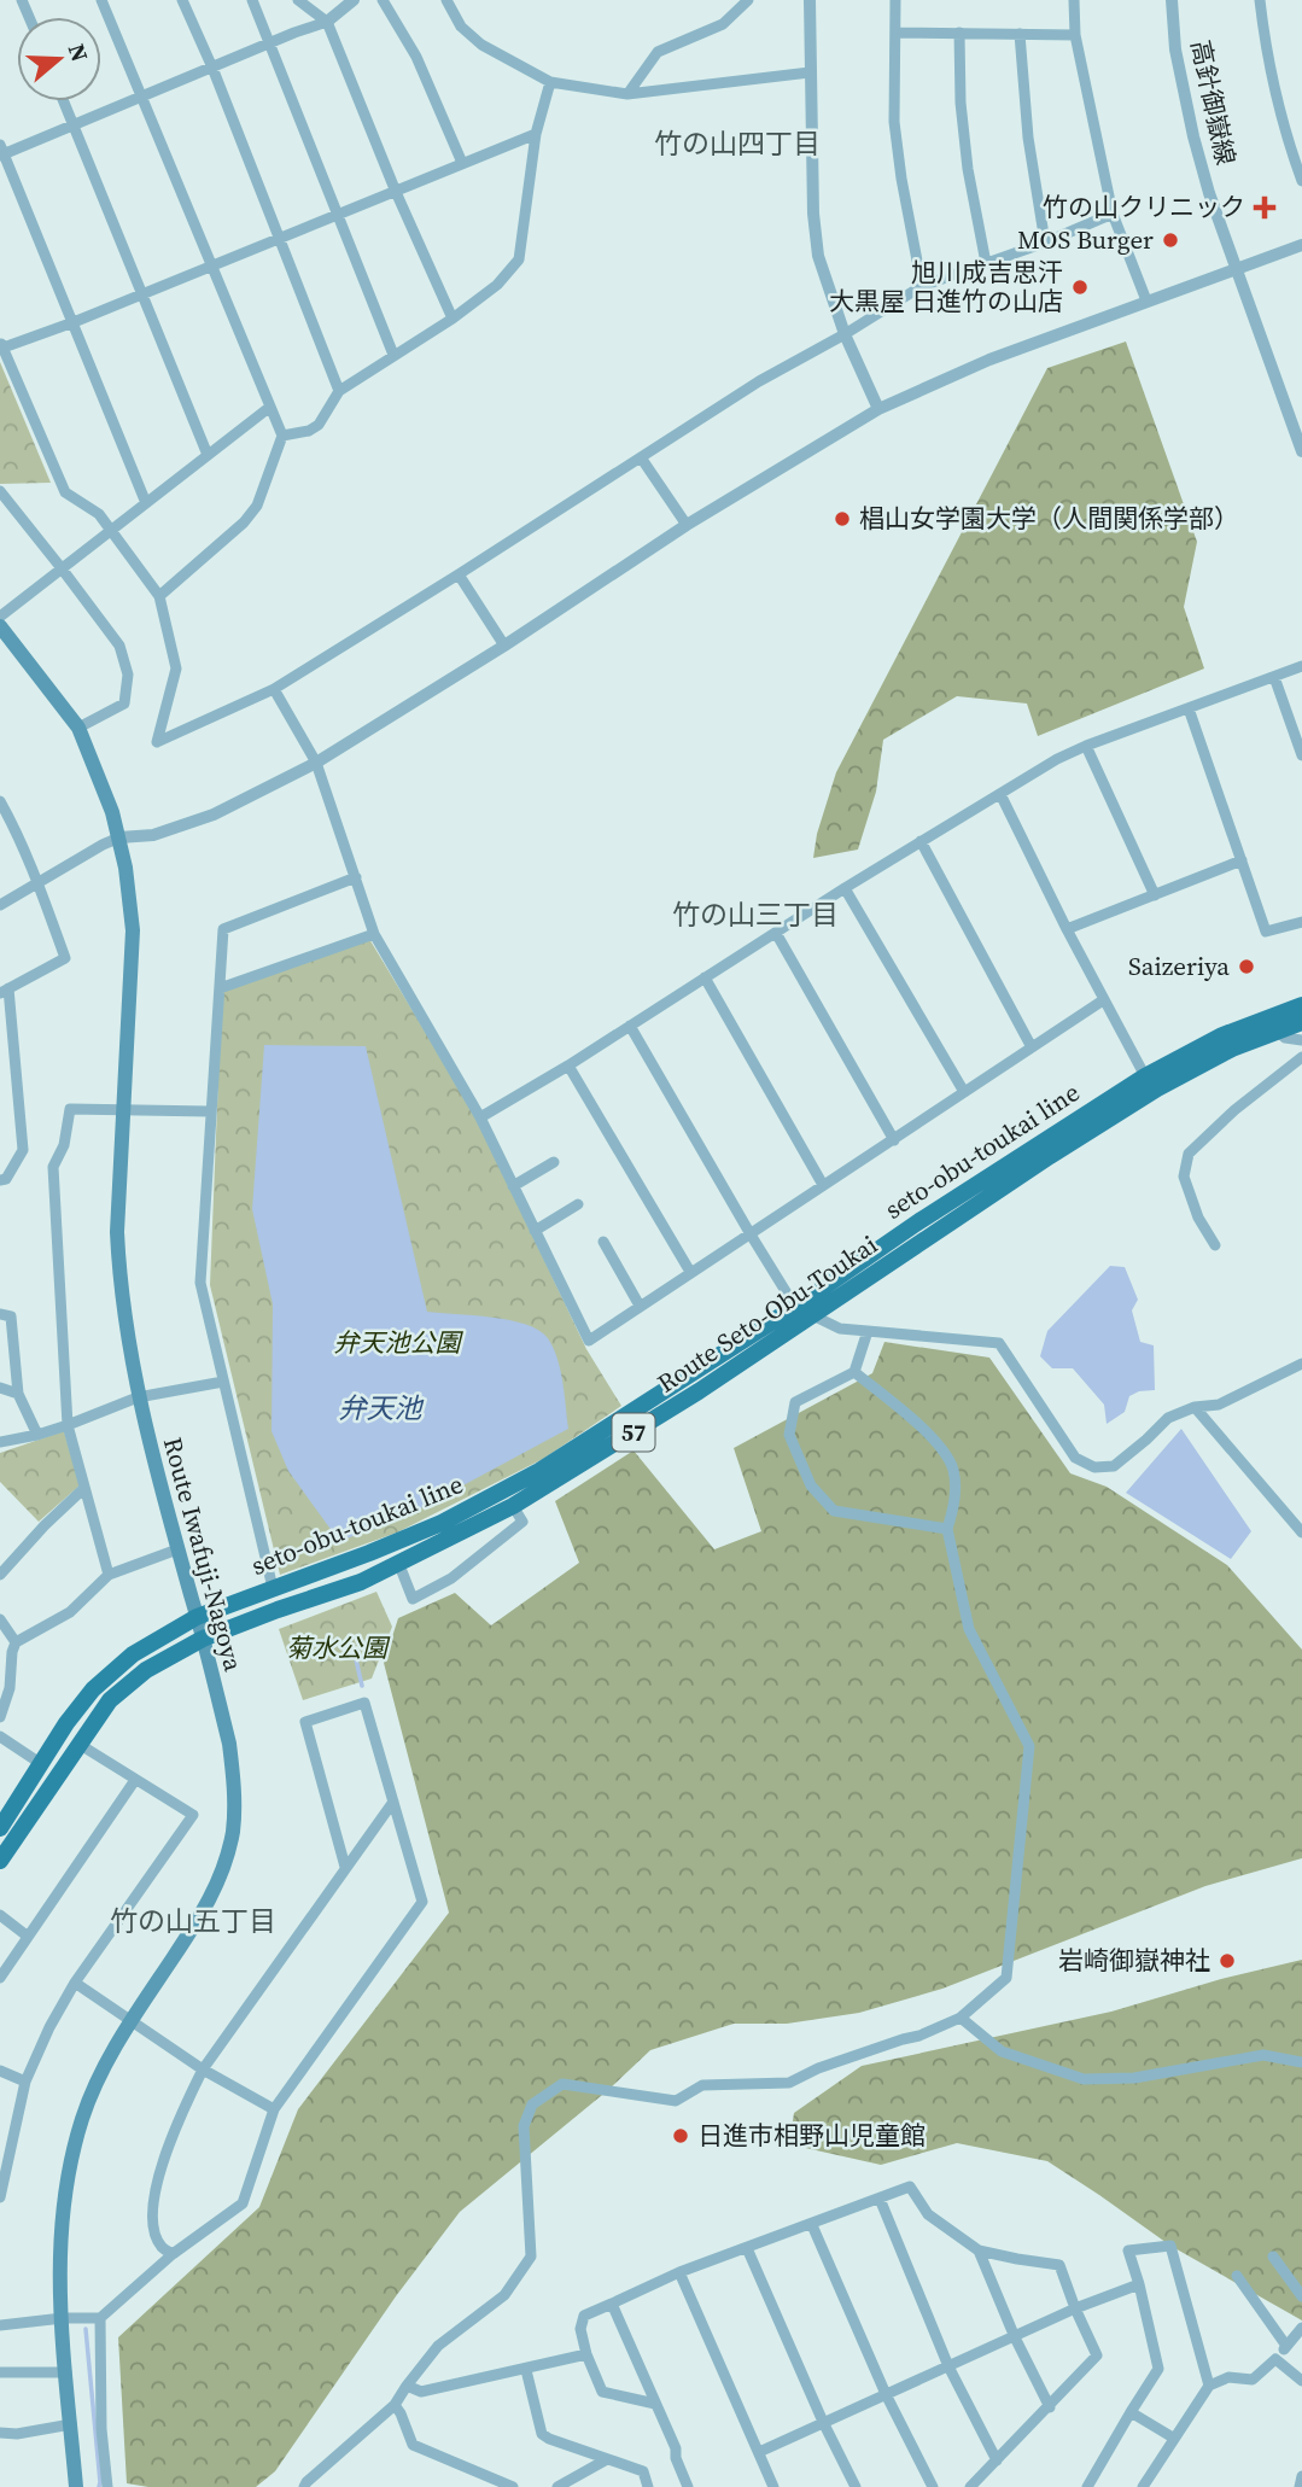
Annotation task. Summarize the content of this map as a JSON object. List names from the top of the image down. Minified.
{"streets":{"main road":["seto-obu-toukai line","Route Seto-Obu-Toukai","57","Route Iwafuji-Nagoya"],"street":["高針御嶽線"]},"crossings":[["seto-obu-toukai line","Route Iwafuji-Nagoya"],["Route Seto-Obu-Toukai","Route Iwafuji-Nagoya"]],"districts":["竹の山四丁目","竹の山三丁目","竹の山五丁目"],"water":["弁天池"],"parks":["弁天池公園","菊水公園"],"places":{"health":["竹の山クリニック"],"other":["MOS Burger","旭川成吉思汗 大黒屋 日進竹の山店","椙山女学園大学（人間関係学部）","Saizeriya","岩崎御嶽神社","日進市相野山児童館"]},"north":"right"}
